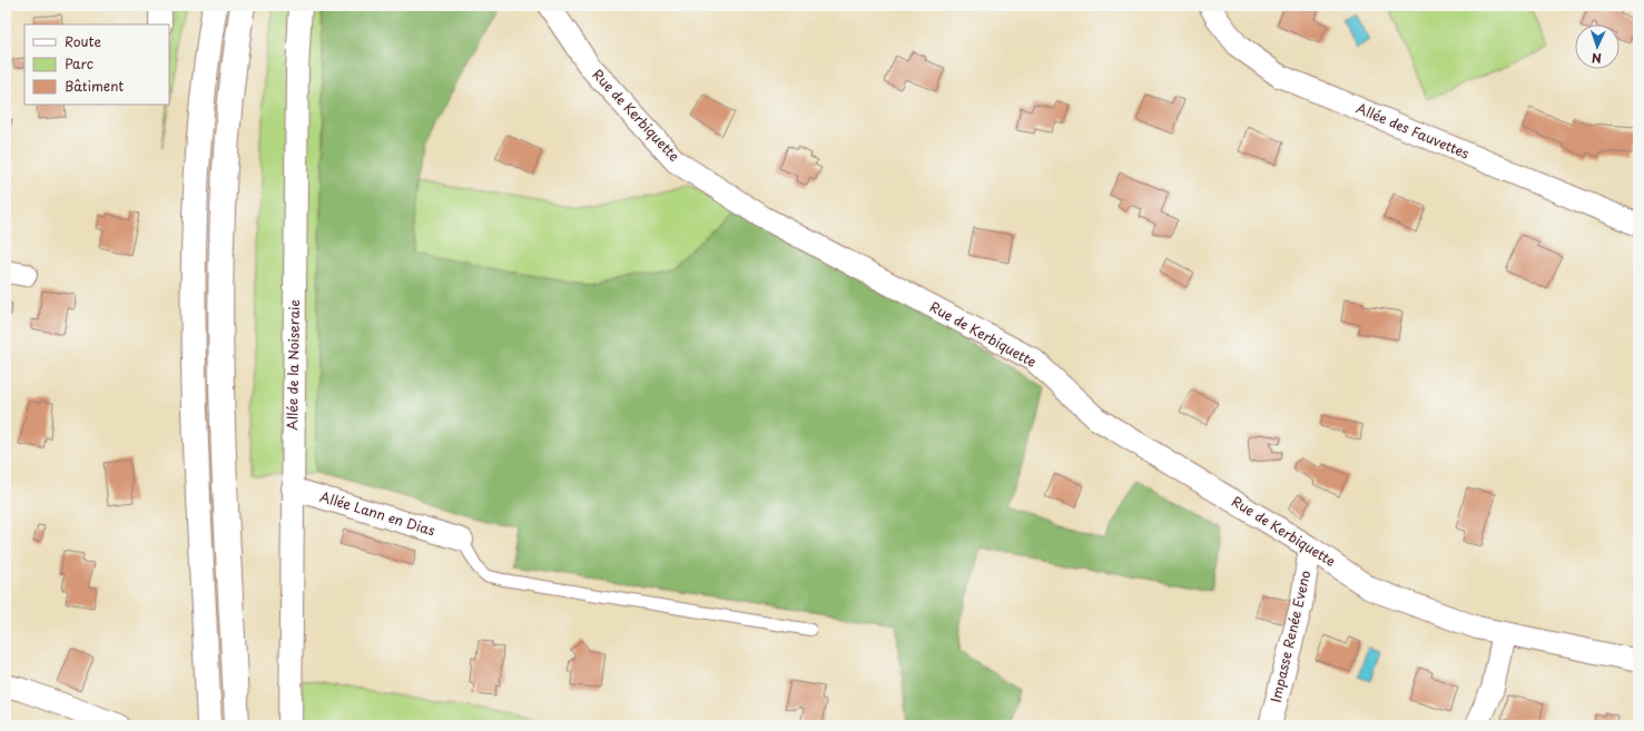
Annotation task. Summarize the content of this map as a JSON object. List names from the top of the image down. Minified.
{"streets":{"street":["Rue de Kerbiquette","Allée des Fauvettes","Allée de la Noiseraie","Allée Lann en Dias","Impasse Renée Eveno"]},"crossings":[["Rue de Kerbiquette","Impasse Renée Eveno"],["Allée de la Noiseraie","Allée Lann en Dias"]],"legend":["Route","Parc","Bâtiment"],"north":"bottom"}
